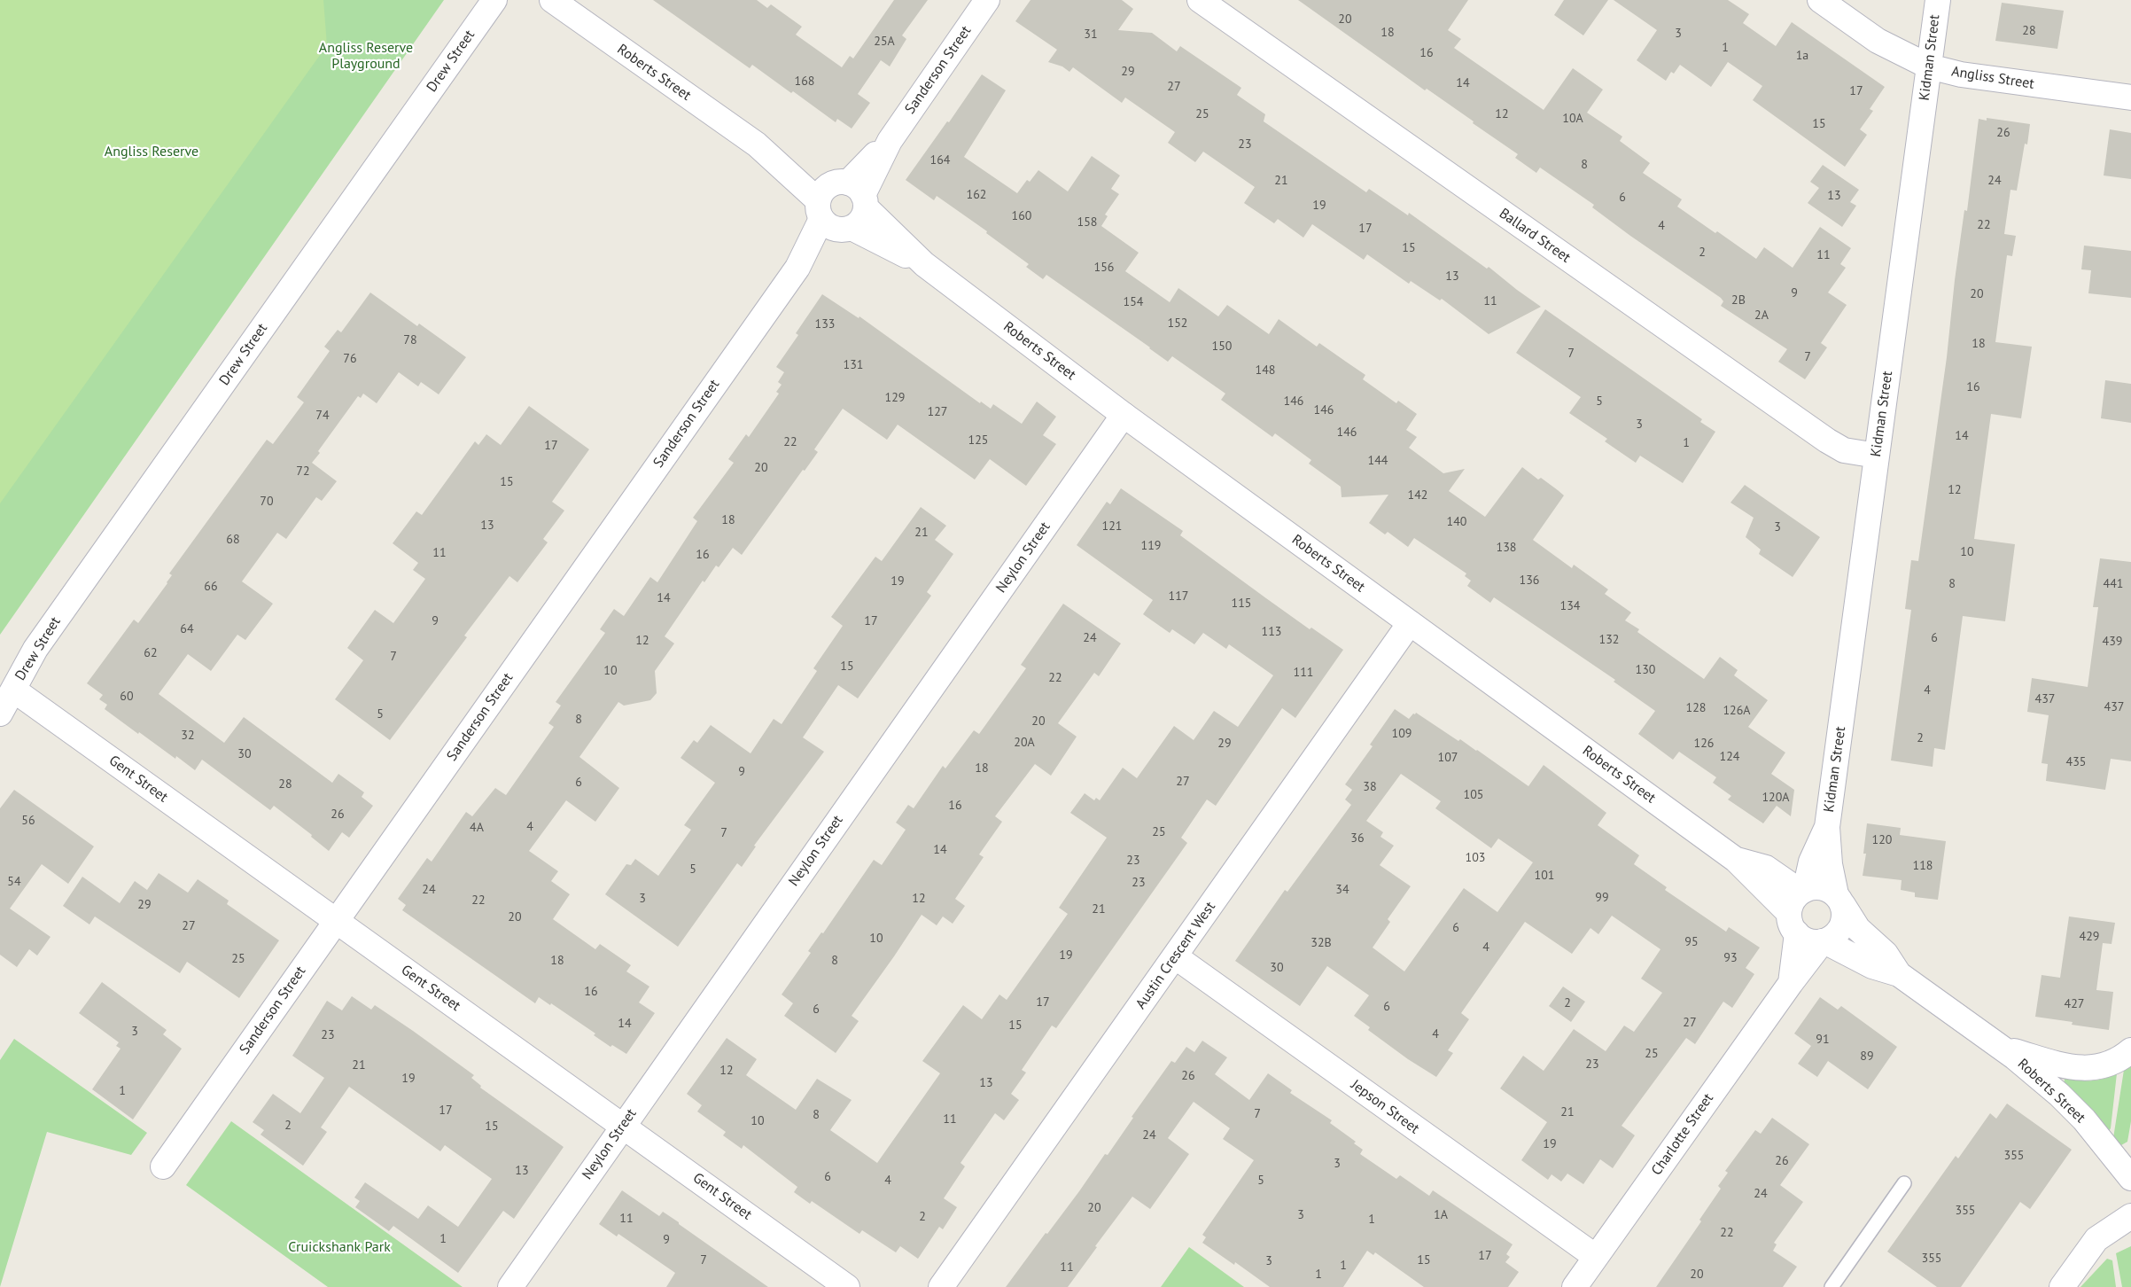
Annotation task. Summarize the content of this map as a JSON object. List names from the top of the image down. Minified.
{"streets":{"street":["Kidman Street","Drew Street","Sanderson Street","Roberts Street","Angliss Street","Ballard Street","Neylon Street","Gent Street","Austin Crescent West","Jepson Street","Charlotte Street"]},"crossings":[["Kidman Street","Roberts Street"],["Kidman Street","Angliss Street"],["Kidman Street","Ballard Street"],["Kidman Street","Charlotte Street"],["Drew Street","Gent Street"],["Sanderson Street","Roberts Street"],["Sanderson Street","Gent Street"],["Roberts Street","Neylon Street"],["Roberts Street","Austin Crescent West"],["Roberts Street","Charlotte Street"],["Neylon Street","Gent Street"],["Austin Crescent West","Jepson Street"],["Jepson Street","Charlotte Street"]],"parks":["Angliss Reserve Playground","Angliss Reserve","Cruickshank Park"],"house_numbers":["20","28","18","3","31","25A","1","16","1a","29","168","14","27","17","25","12","10A","15","26","23","164","8","21","24","162","13","6","19","160","158","22","4","17","15","2","11","156","13","9","20","2B","11","154","2A","152","133","78","18","150","7","7","76","131","148","16","129","146","5","146","127","74","3","146","14","125","22","1","17","144","20","72","15","12","142","70","18","140","13","121","3","21","68","119","138","10","11","16","136","19","8","441","66","117","14","115","134","9","17","64","113","24","6","132","12","439","62","7","15","130","10","111","22","4","60","437","437","128","126A","5","8","20","109","32","2","20A","29","126","30","124","107","435","18","9","27","6","28","38","105","120A","16","26","56","4","4A","25","7","36","120","14","103","23","118","5","101","54","23","24","34","99","3","12","22","29","21","20","27","6","429","10","95","32B","4","19","93","25","18","8","30","16","17","2","427","6","6","27","14","15","3","4","23","91","25","89","23","21","12","26","19","13","1","17","21","7","8","11","10","2","15","24","19","355","26","3","13","6","4","5","24","20","355","3","1A","2","11","1","22","1","9","17","355","7","15","3","1","11","1","20"]}
